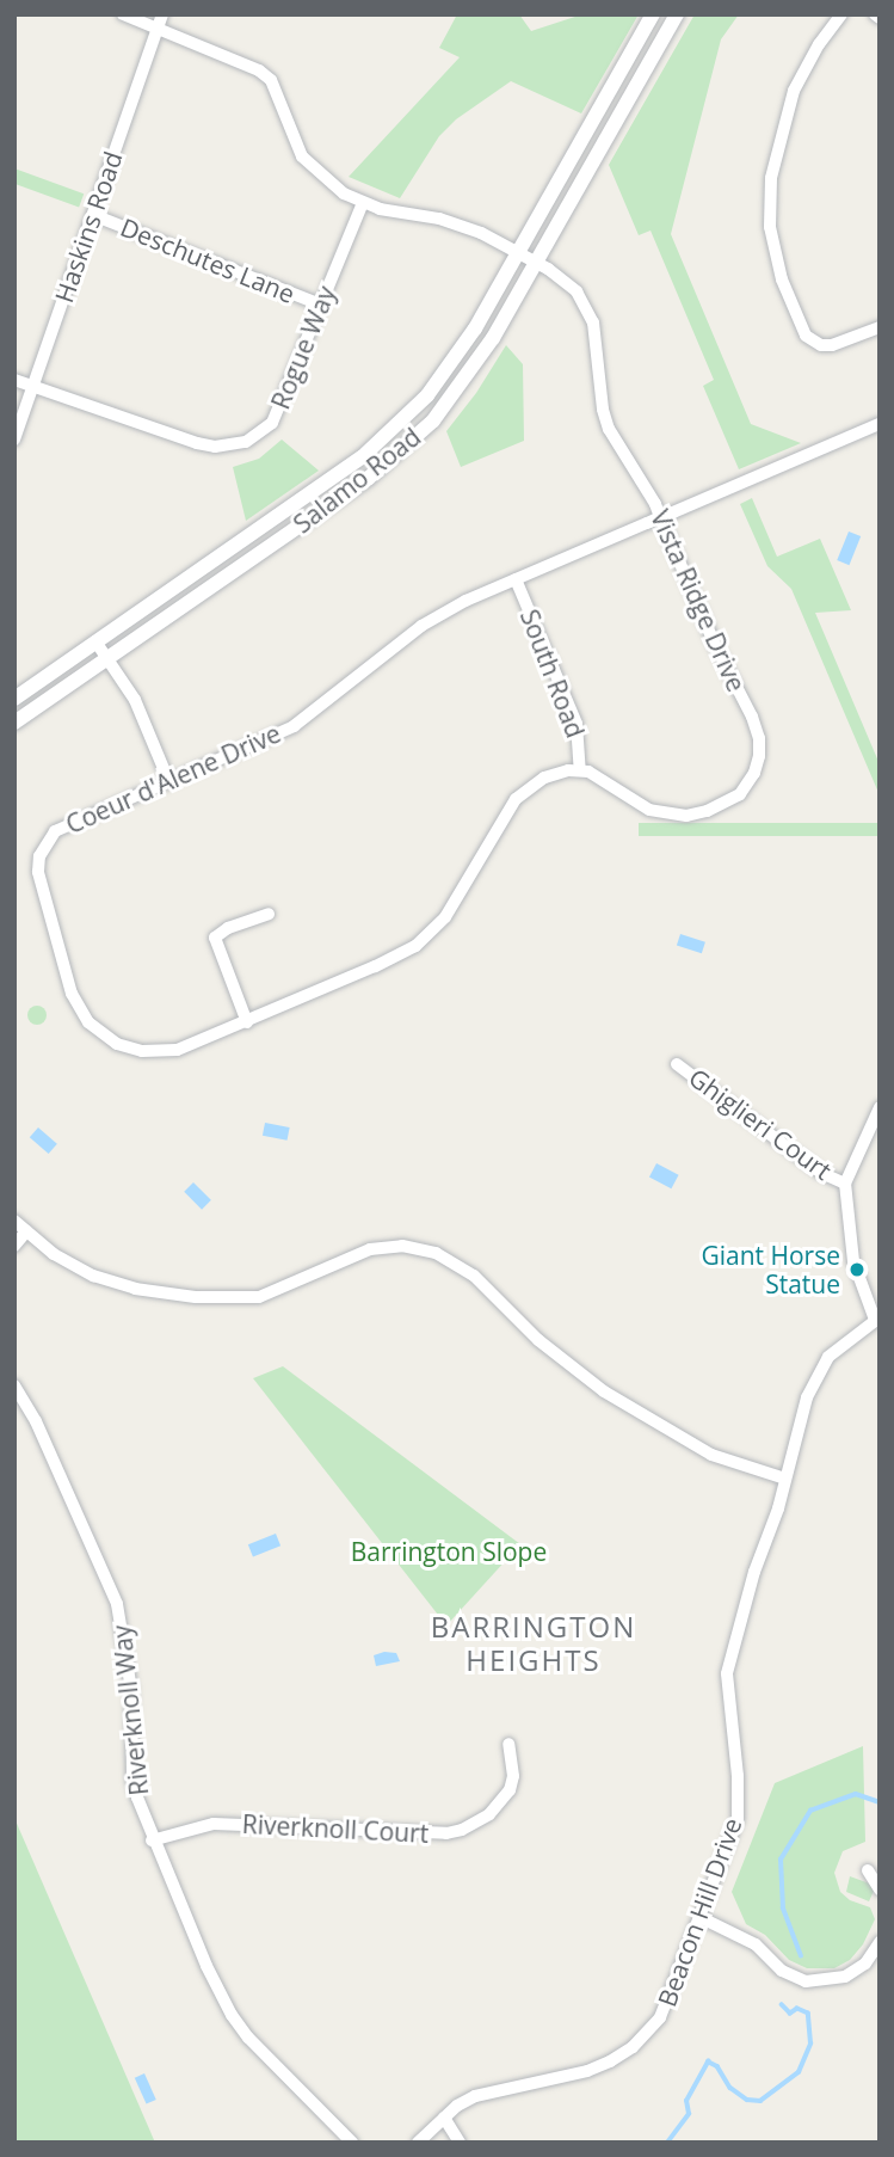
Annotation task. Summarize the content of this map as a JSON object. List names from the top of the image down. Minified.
{"streets":{"main road":["Salamo Road"],"street":["Haskins Road","Deschutes Lane","Rogue Way","Vista Ridge Drive","South Road","Coeur d'Alene Drive","Ghiglieri Court","Riverknoll Way","Riverknoll Court","Beacon Hill Drive"]},"crossings":[["Haskins Road","Deschutes Lane"],["Haskins Road","Rogue Way"],["Haskins Road","Vista Ridge Drive"],["Deschutes Lane","Rogue Way"],["Rogue Way","Vista Ridge Drive"],["Salamo Road","Vista Ridge Drive"],["Vista Ridge Drive","South Road"],["Vista Ridge Drive","Coeur d'Alene Drive"],["South Road","Coeur d'Alene Drive"],["Riverknoll Way","Riverknoll Court"]],"districts":["BARRINGTON HEIGHTS"],"parks":["Barrington Slope"],"places":["Giant Horse Statue"]}
